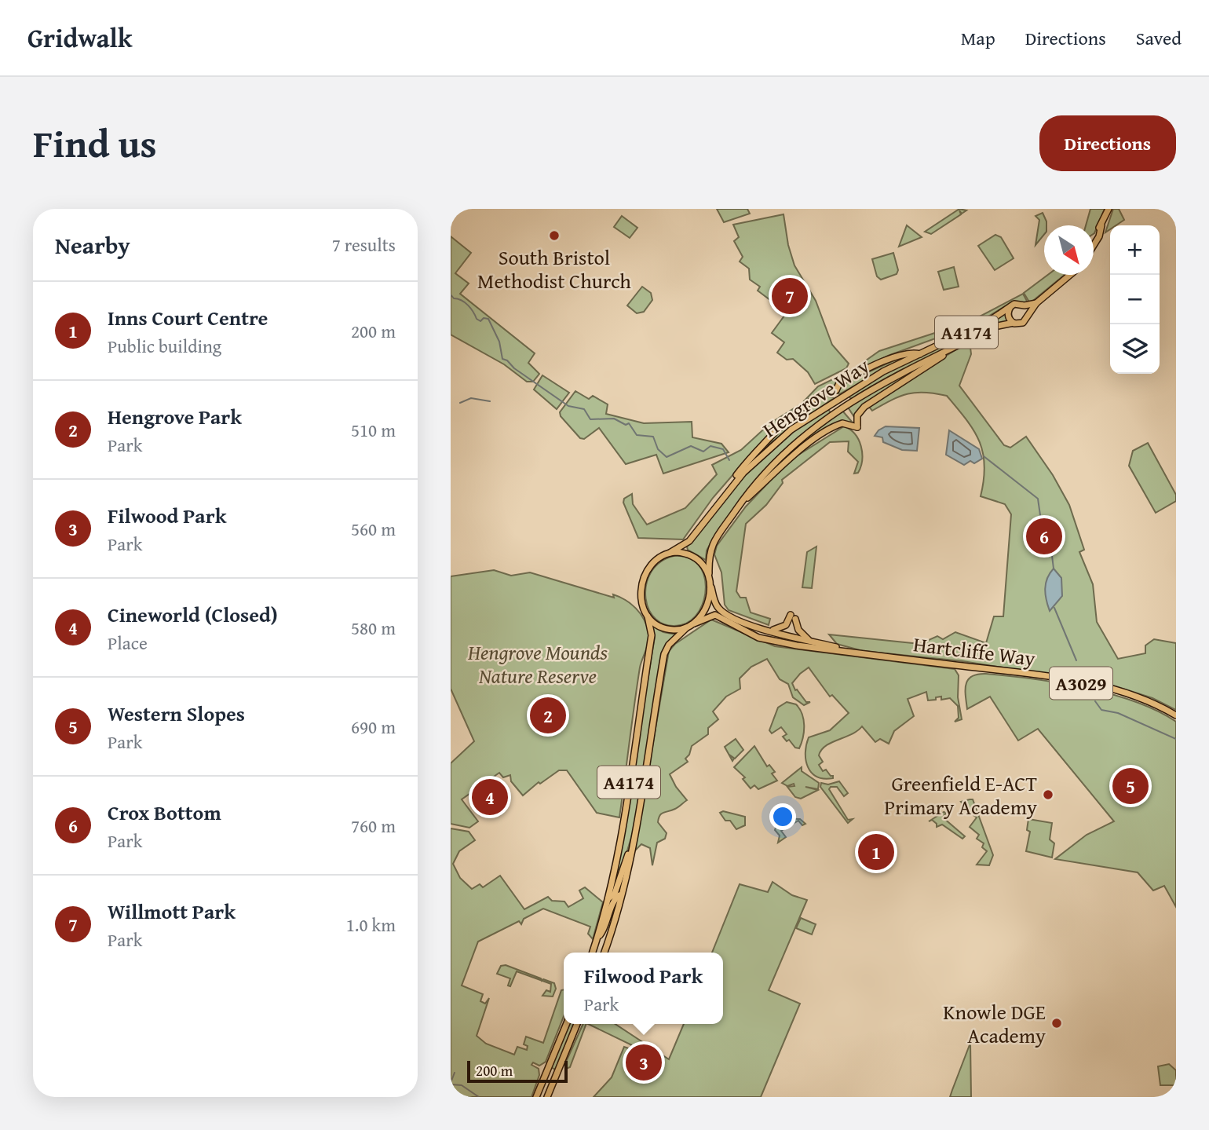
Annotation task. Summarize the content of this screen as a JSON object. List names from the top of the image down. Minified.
{"streets":{"highway":["A4174","Hengrove Way","Hartcliffe Way","A3029"]},"crossings":[["A4174","Hengrove Way"],["A4174","Hartcliffe Way"],["Hengrove Way","Hartcliffe Way"]],"parks":["Hengrove Mounds Nature Reserve"],"places":["South Bristol Methodist Church","Greenfield E-ACT Primary Academy","Knowle DGE Academy"],"scale_bar":"200 m","north":"bottom right","page":{"header":"Gridwalk","nav":["Map","Directions","Saved"],"title":"Find us","buttons":"Directions","heading":["Nearby","7 results"],"map_buttons":["+","−"],"pins":["7","6","2","5","4","1","3"],"list":[{"mark":"1","name":"Inns Court Centre","note":"Public building","value":"200 m"},{"mark":"2","name":"Hengrove Park","note":"Park","value":"510 m"},{"mark":"3","name":"Filwood Park","note":"Park","value":"560 m"},{"mark":"4","name":"Cineworld (Closed)","note":"Place","value":"580 m"},{"mark":"5","name":"Western Slopes","note":"Park","value":"690 m"},{"mark":"6","name":"Crox Bottom","note":"Park","value":"760 m"},{"mark":"7","name":"Willmott Park","note":"Park","value":"1.0 km"}],"popup":["Filwood Park","Park"],"scale":"200 m"}}
